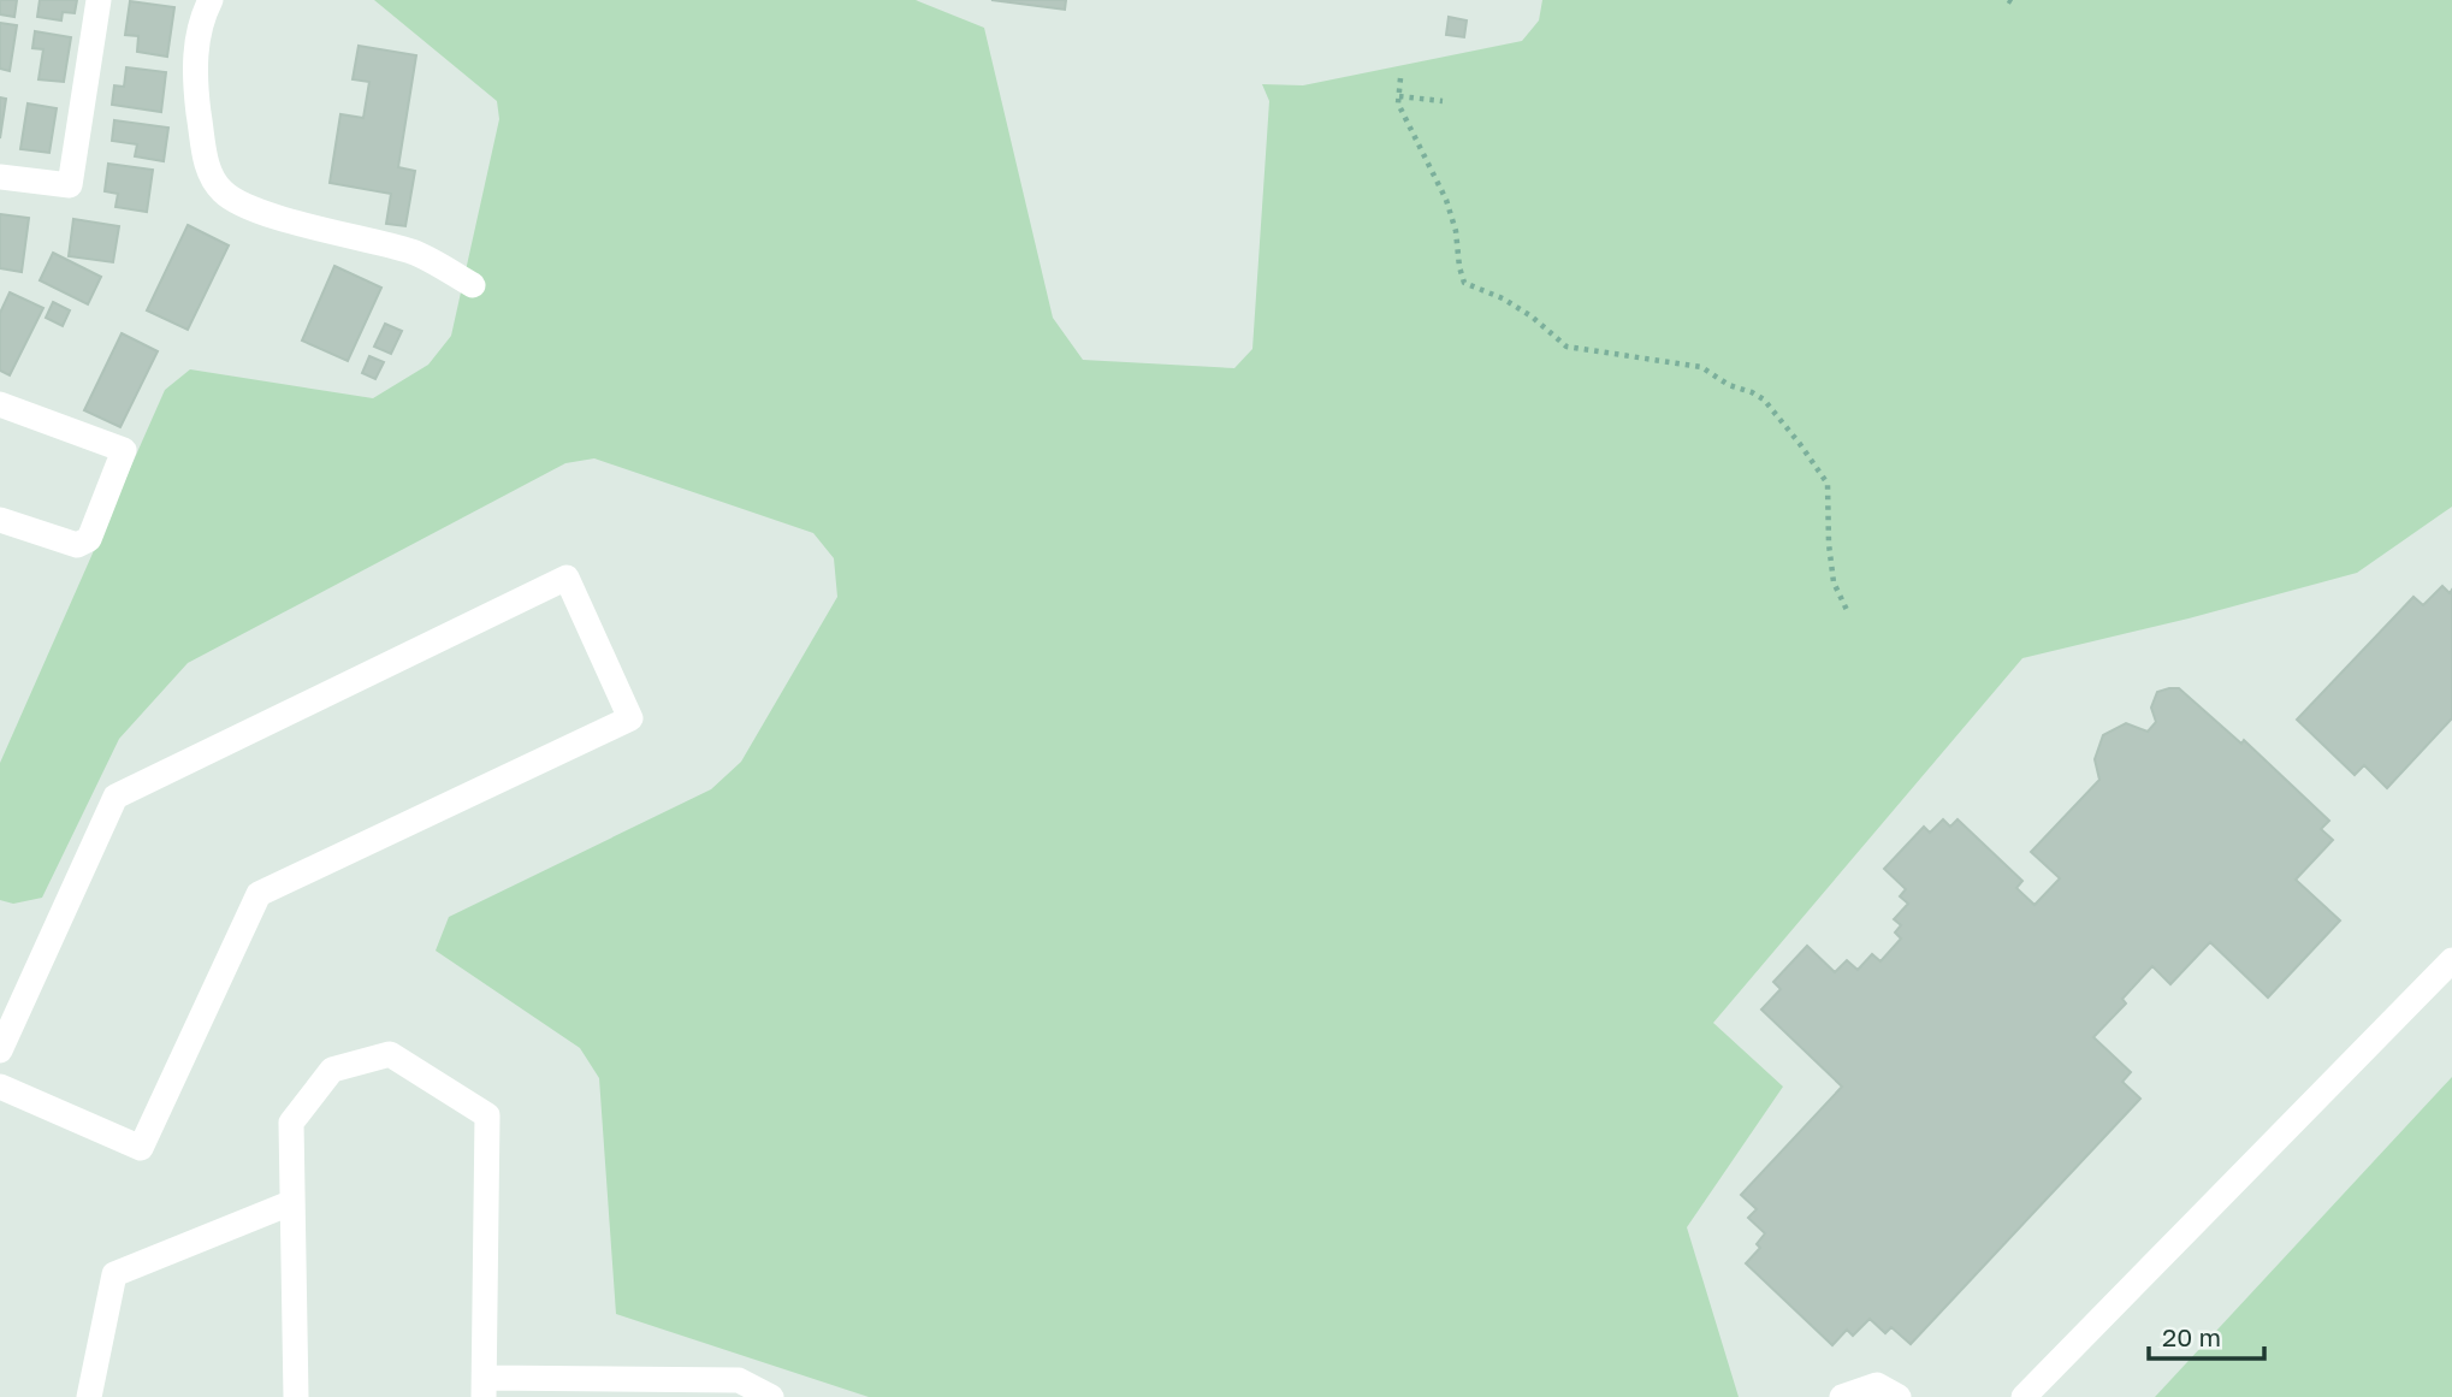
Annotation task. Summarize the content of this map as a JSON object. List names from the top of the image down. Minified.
{"scale_bar":"20 m"}
